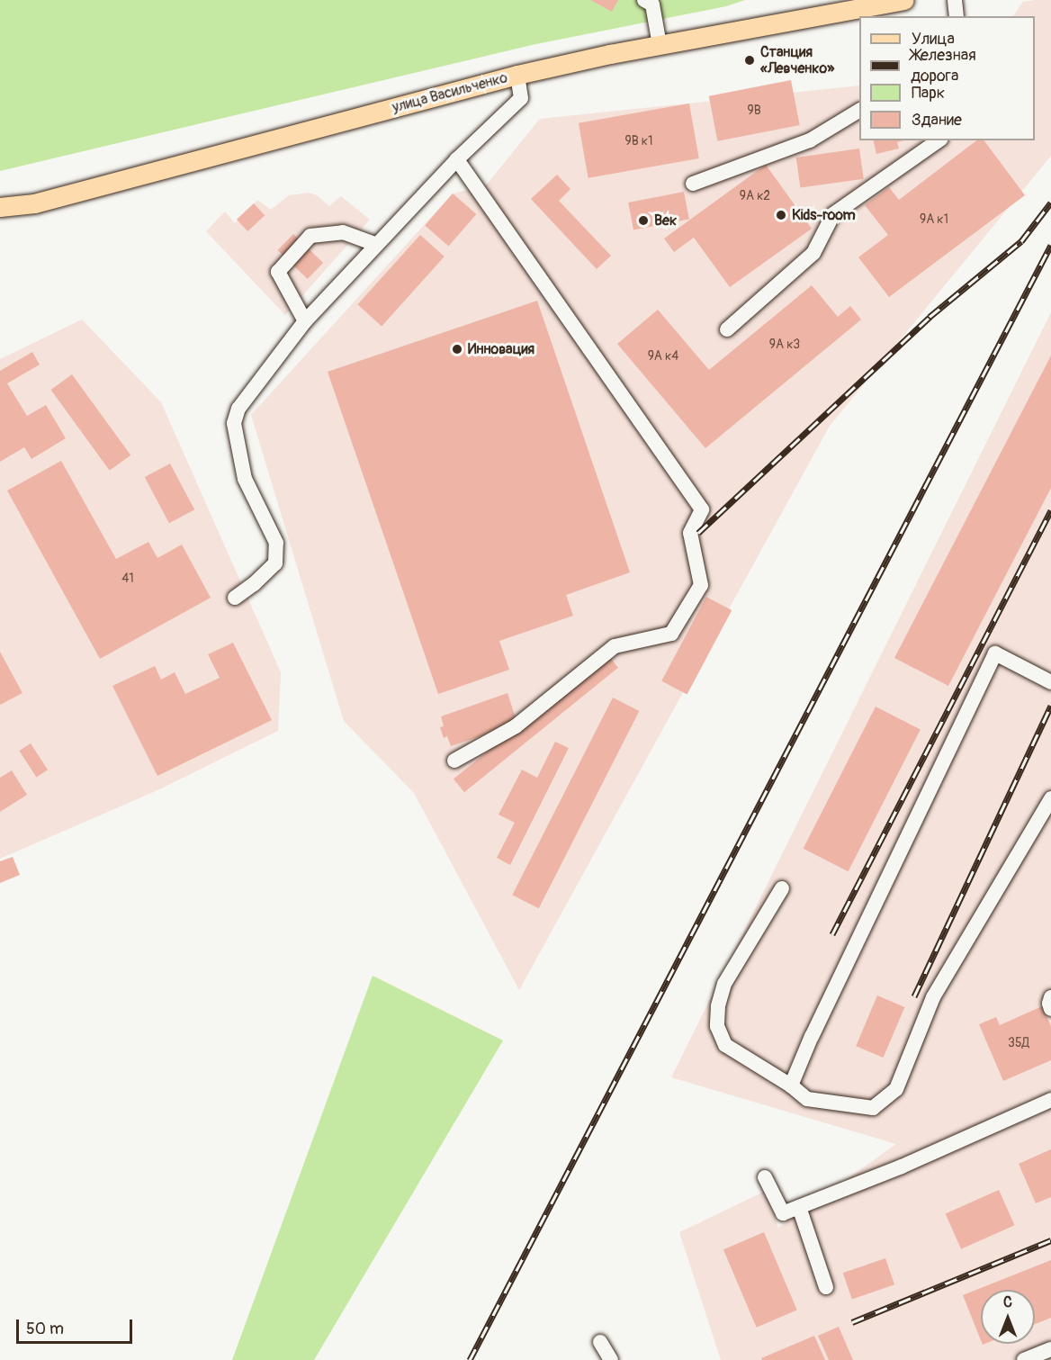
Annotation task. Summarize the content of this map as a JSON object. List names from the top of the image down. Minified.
{"streets":{"main road":["улица Васильченко"]},"places":["Станция «Левченко»","Kids-room","Век","Инновация"],"house_numbers":["9В","9В к1","9А к2","9А к1","9А к3","9А к4","41","35Д"],"legend":["Улица","Железная дорога","Парк","Здание"],"scale_bar":"50 m","north":"top"}
